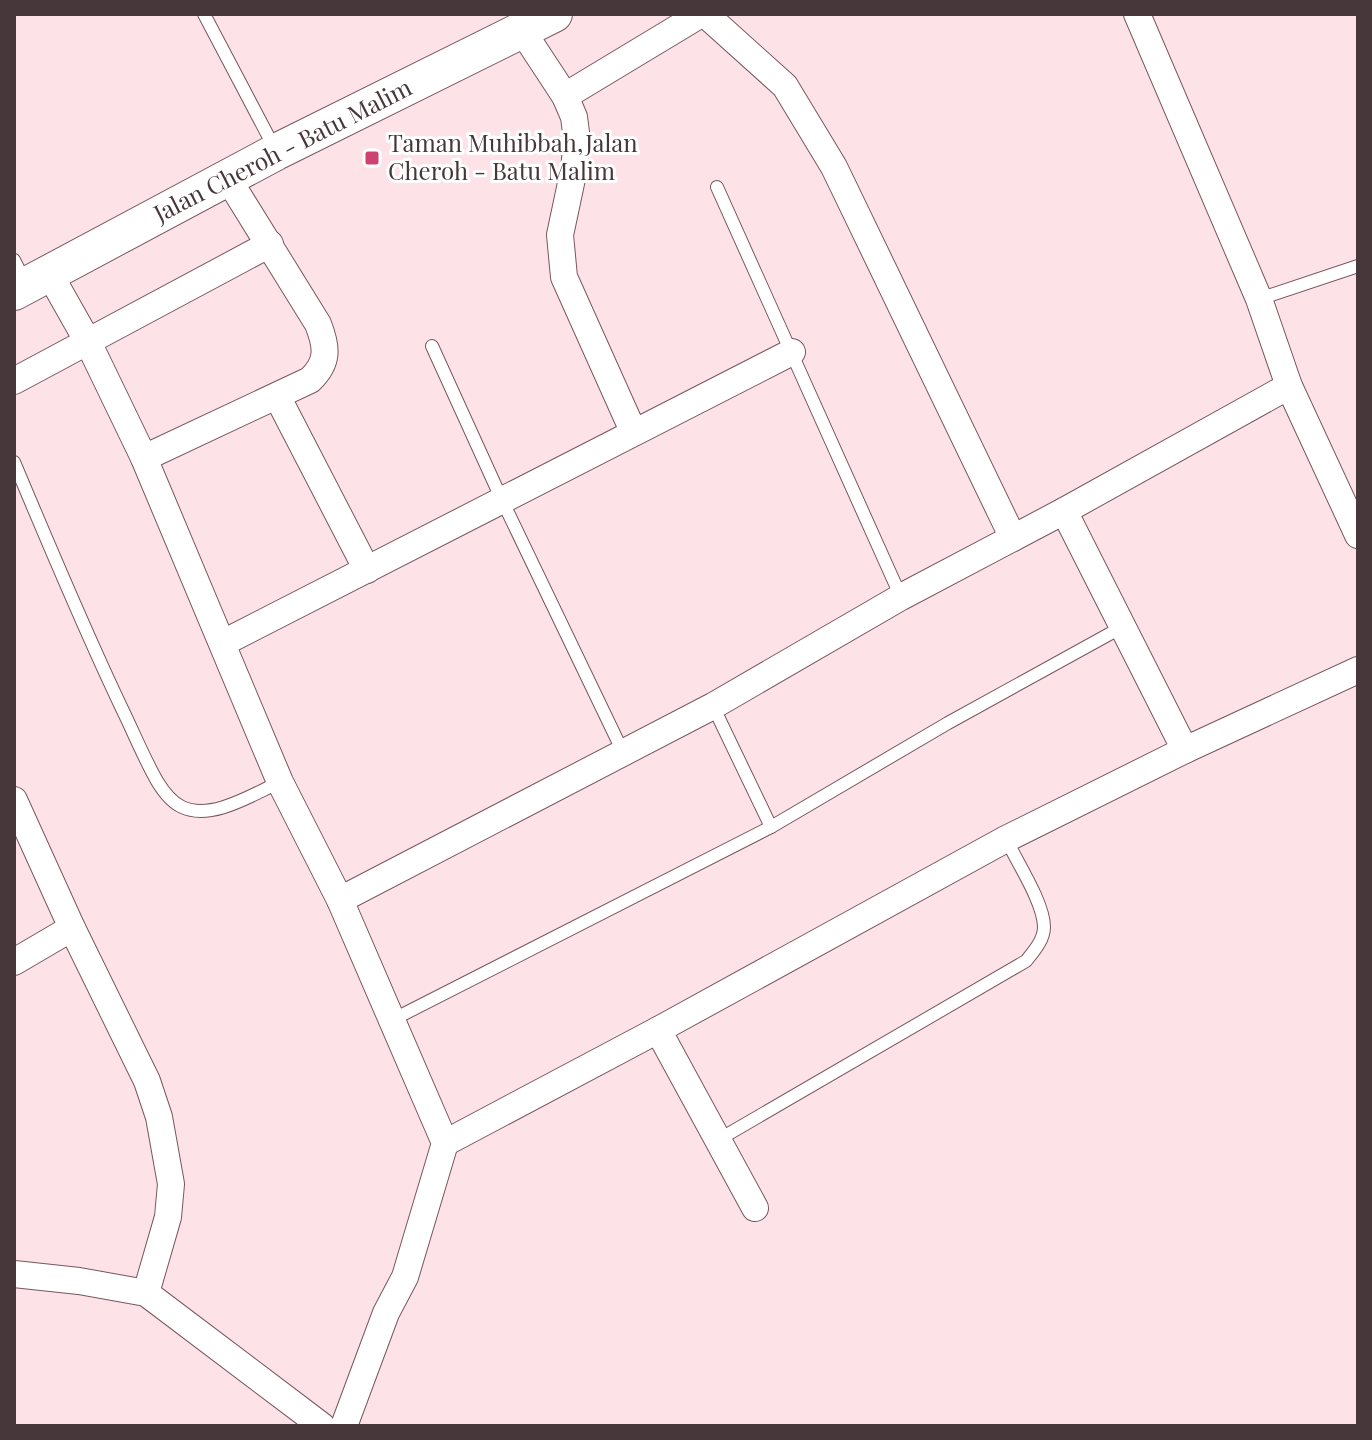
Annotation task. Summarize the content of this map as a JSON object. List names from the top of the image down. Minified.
{"streets":{"main road":["Jalan Cheroh - Batu Malim"]},"places":{"transit":["Taman Muhibbah,Jalan Cheroh - Batu Malim"]}}
